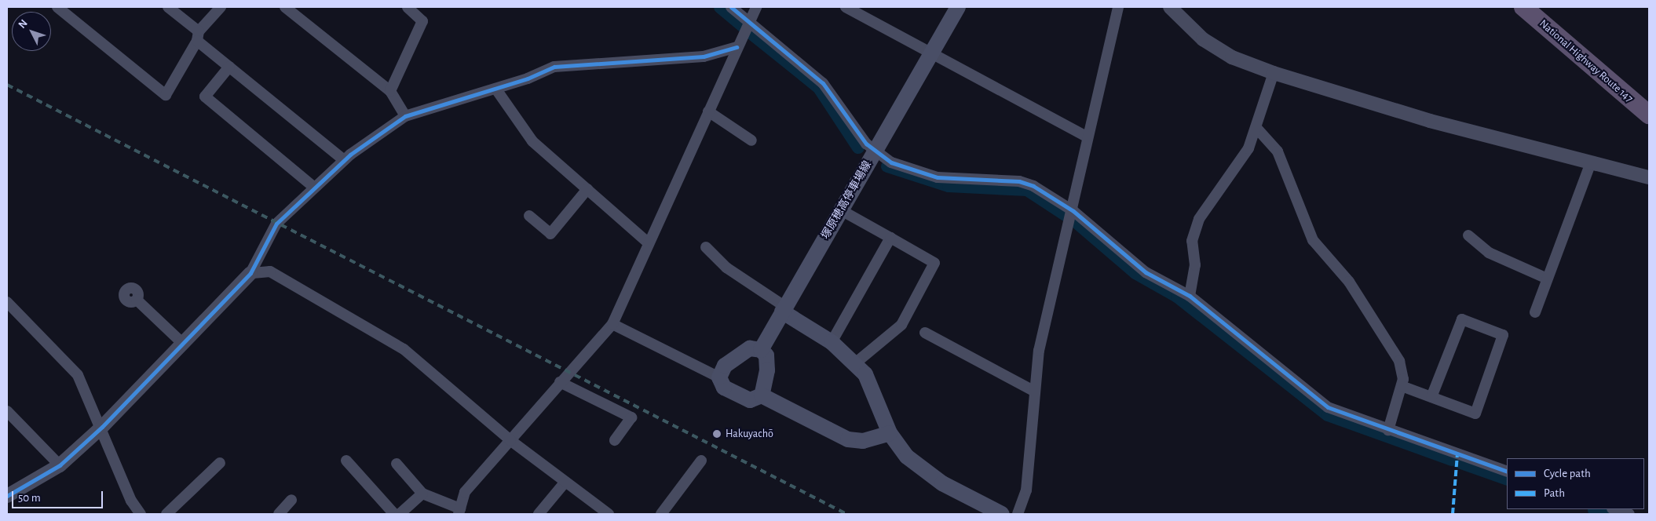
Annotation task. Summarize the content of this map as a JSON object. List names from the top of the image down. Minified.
{"streets":{"highway":["National Highway Route 147"],"main road":["塚原穂高停車場線"]},"places":["Hakuyachō"],"legend":["Cycle path","Path"],"scale_bar":"50 m","north":"top left"}
